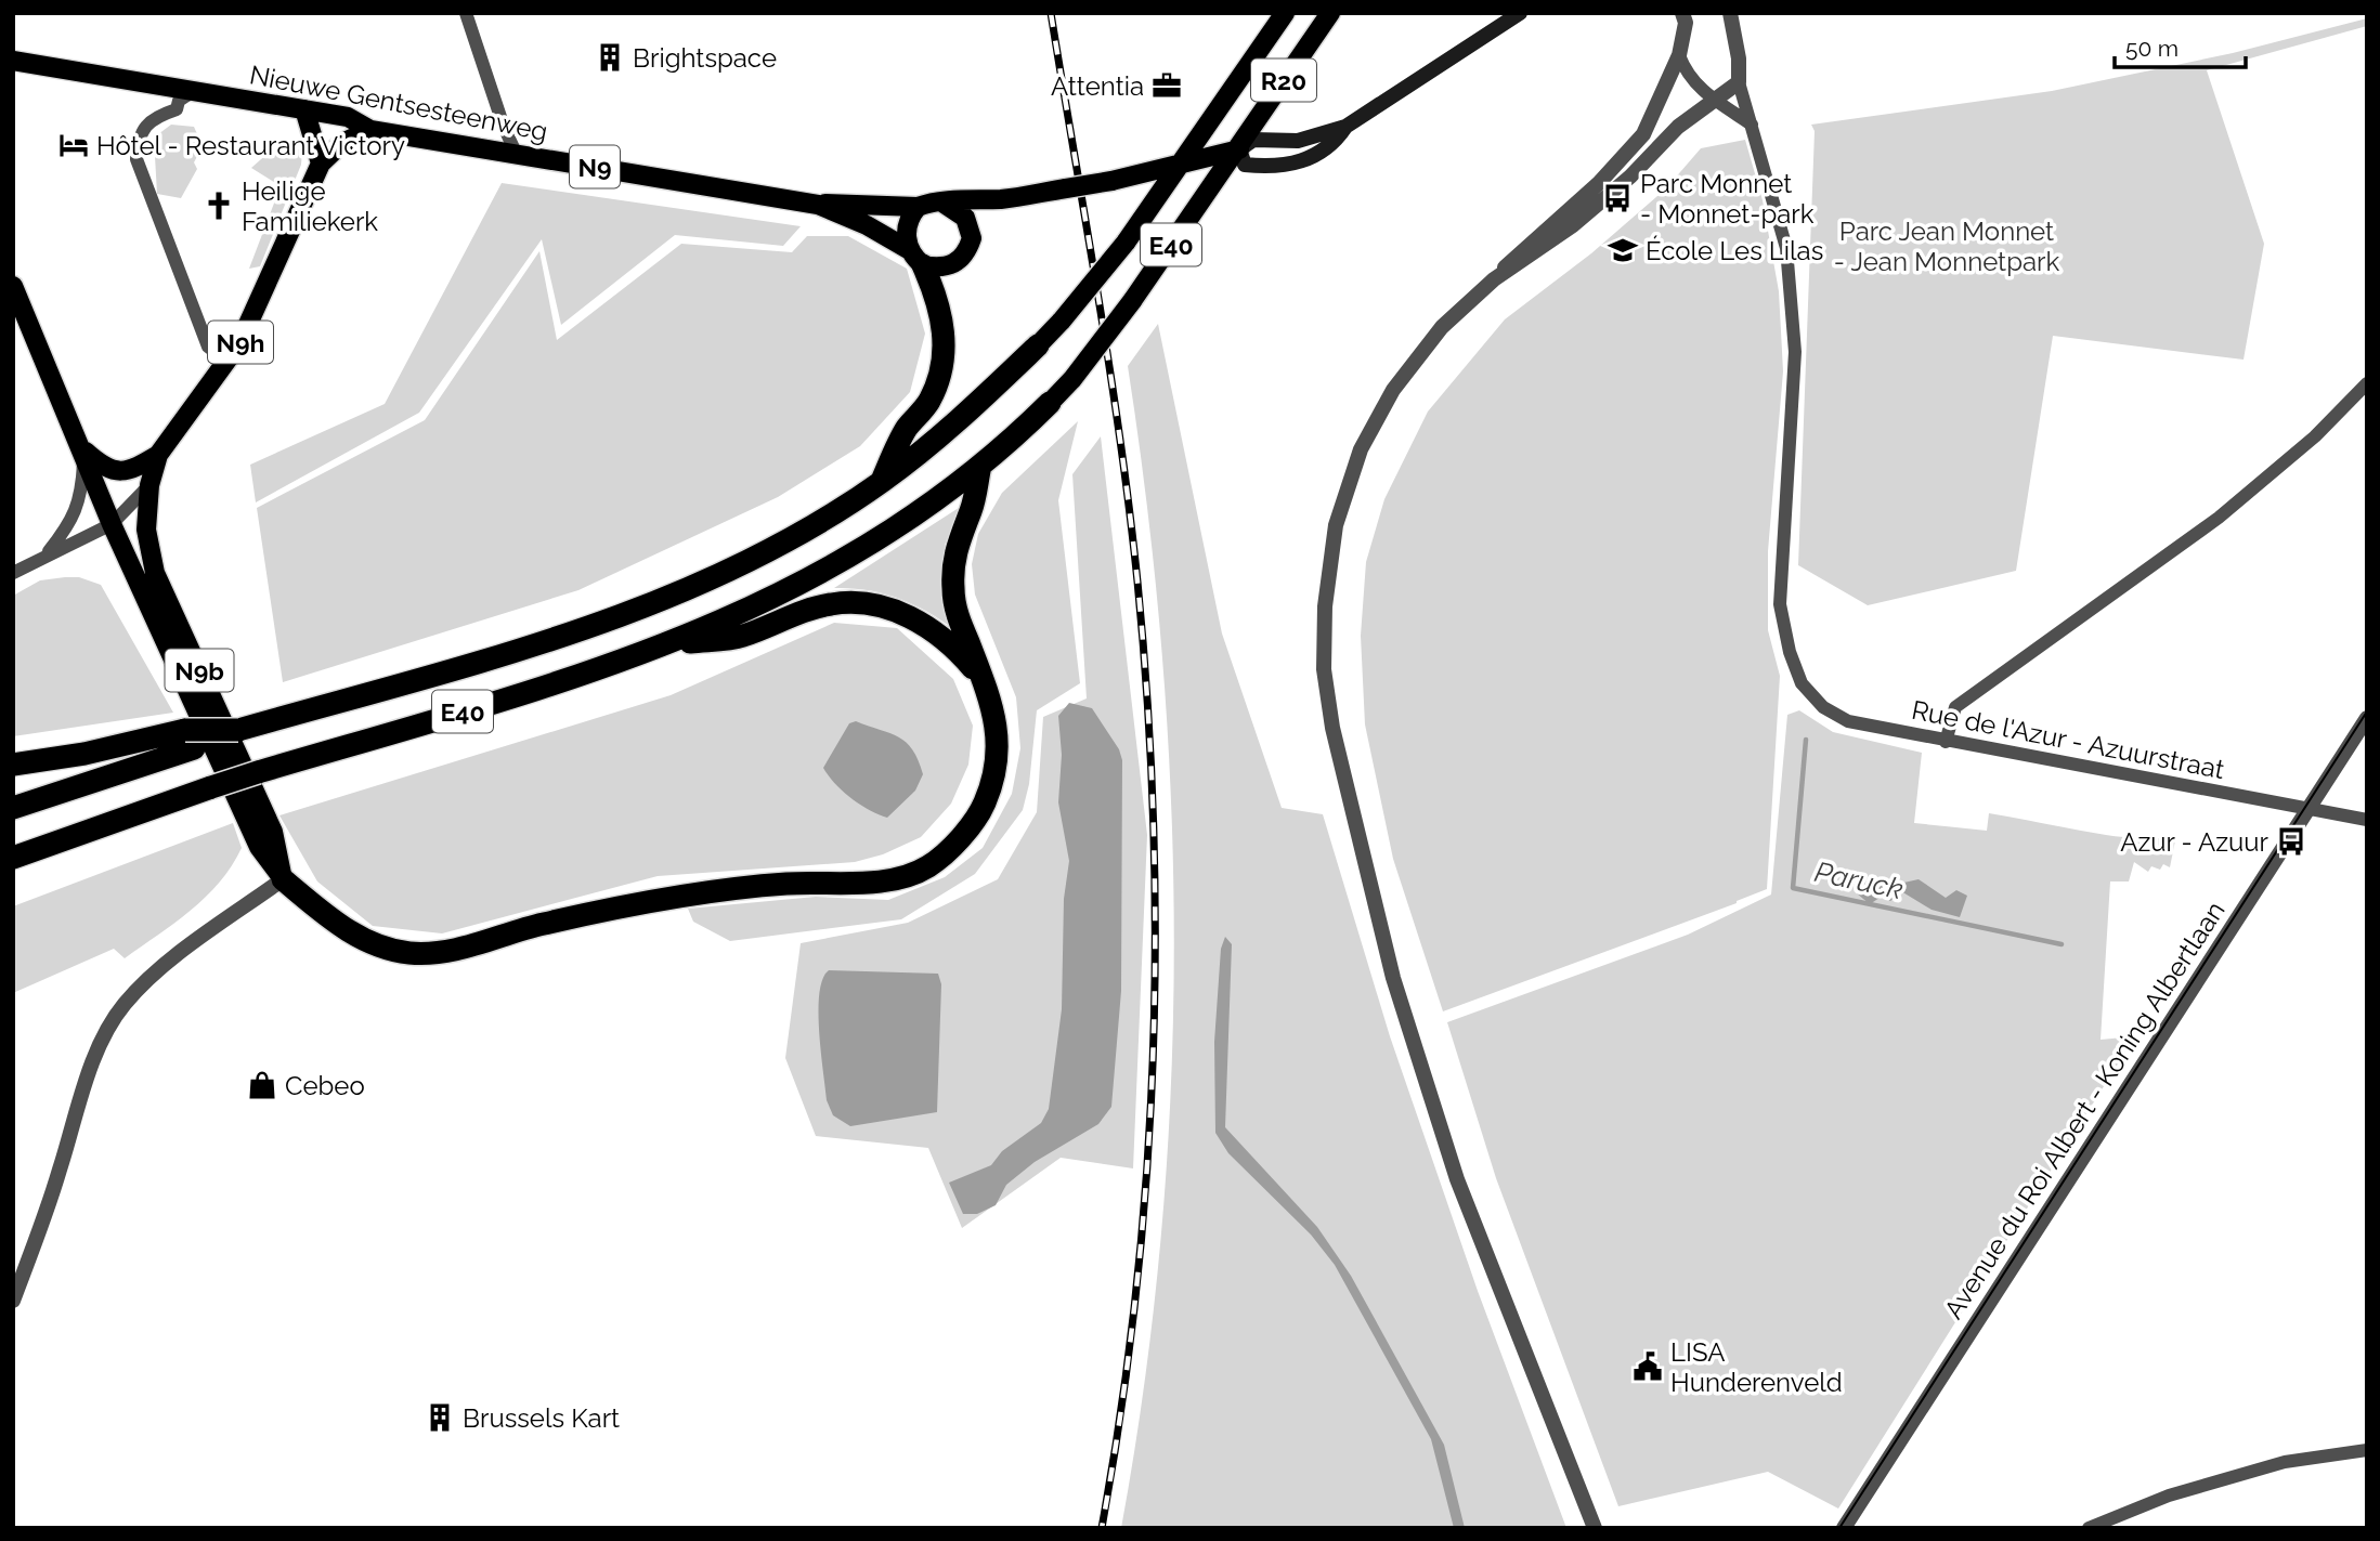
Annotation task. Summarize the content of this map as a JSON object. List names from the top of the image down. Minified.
{"streets":{"highway":["E40"],"main road":["R20","Nieuwe Gentsesteenweg","N9","N9h","N9b"],"street":["Rue de l'Azur - Azuurstraat","Avenue du Roi Albert - Koning Albertlaan"]},"crossings":[["R20","E40"],["Nieuwe Gentsesteenweg","N9h"],["N9h","N9b"],["Rue de l'Azur - Azuurstraat","Avenue du Roi Albert - Koning Albertlaan"]],"water":["Paruck"],"parks":["Parc Jean Monnet - Jean Monnetpark"],"places":{"building":["Brightspace","Brussels Kart"],"office":["Attentia"],"hotel":["Hôtel - Restaurant Victory"],"bus stop":["Parc Monnet - Monnet-park","Azur - Azuur"],"church":["Heilige Familiekerk"],"school or university":["École Les Lilas"],"shop":["Cebeo"],"public building":["LISA Hunderenveld"]},"scale_bar":"50 m"}
